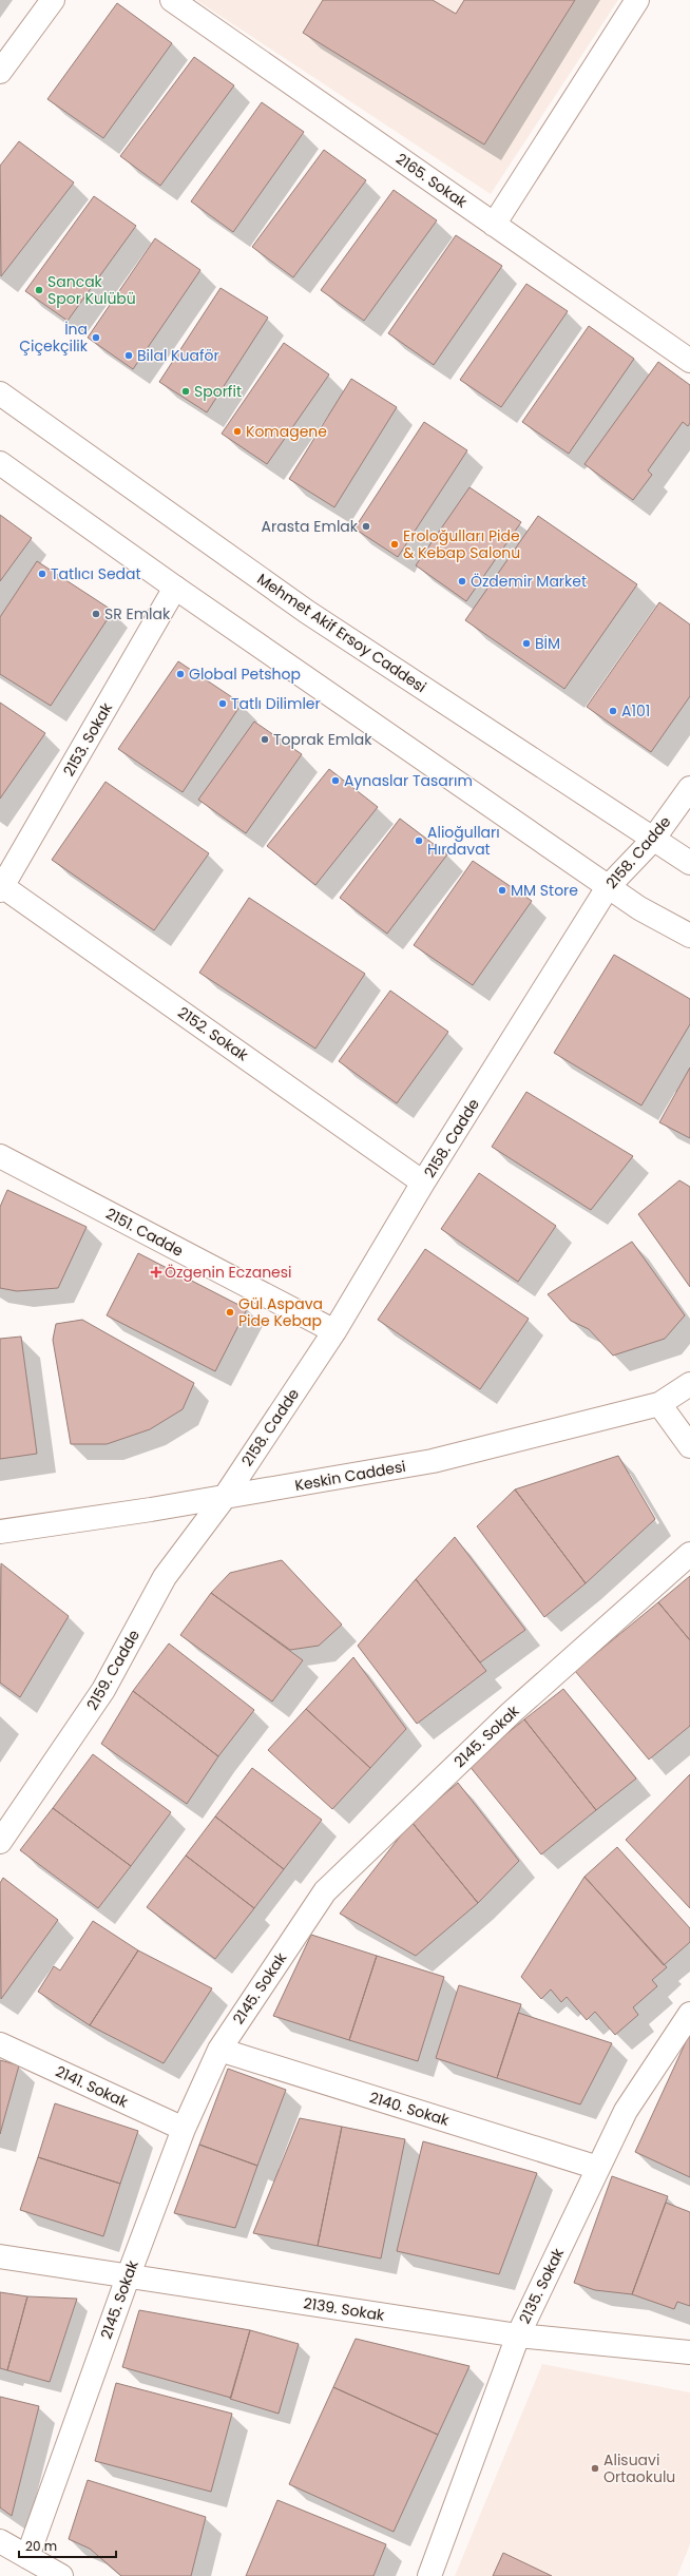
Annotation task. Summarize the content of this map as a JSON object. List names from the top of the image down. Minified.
{"streets":{"street":["2165. Sokak","Mehmet Akif Ersoy Caddesi","2153. Sokak","2158. Cadde","2152. Sokak","2151. Cadde","Keskin Caddesi","2159. Cadde","2145. Sokak","2141. Sokak","2140. Sokak","2135. Sokak","2139. Sokak"]},"crossings":[["Mehmet Akif Ersoy Caddesi","2158. Cadde"],["2153. Sokak","2152. Sokak"],["2158. Cadde","2152. Sokak"],["2158. Cadde","2151. Cadde"],["2158. Cadde","Keskin Caddesi"],["2158. Cadde","2159. Cadde"],["Keskin Caddesi","2159. Cadde"],["2145. Sokak","2141. Sokak"],["2145. Sokak","2140. Sokak"],["2145. Sokak","2139. Sokak"],["2140. Sokak","2135. Sokak"],["2135. Sokak","2139. Sokak"]],"places":{"other":["Sancak Spor Kulübü","İna Çiçekçilik","Bilal Kuaför","Sporfit","Komagene","Arasta Emlak","Eroloğulları Pide & Kebap Salonu","Tatlıcı Sedat","Özdemir Market","SR Emlak","BİM","Global Petshop","Tatlı Dilimler","A101","Toprak Emlak","Aynaslar Tasarım","Alioğulları Hırdavat","MM Store","Gül Aspava Pide Kebap","Alisuavi Ortaokulu"],"health":["Özgenin Eczanesi"]},"scale_bar":"20 m"}
